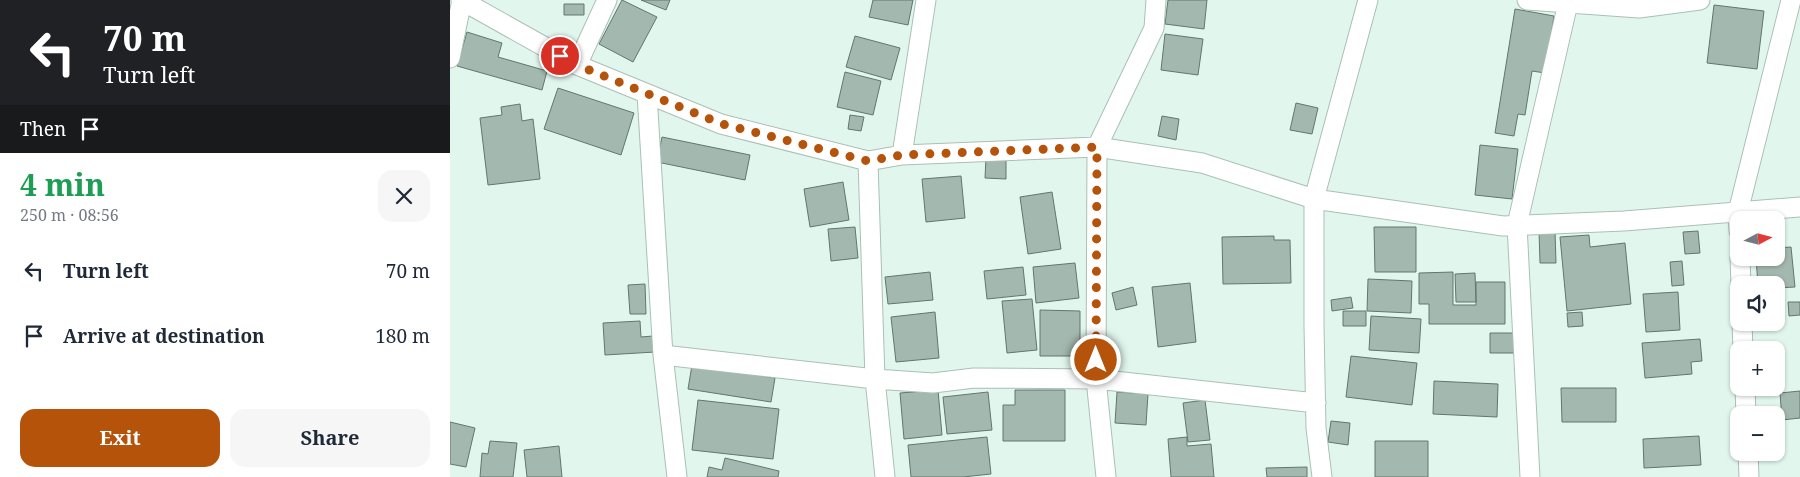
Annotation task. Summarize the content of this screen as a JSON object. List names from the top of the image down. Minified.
{"north":"right","page":{"turn":["70 m","Turn left"],"then":"Then","heading":["4 min","250 m · 08:56"],"map_buttons":["+","−"],"list":[{"name":"Turn left","value":"70 m"},{"name":"Arrive at destination","value":"180 m"}],"buttons":["Exit","Share"]}}
